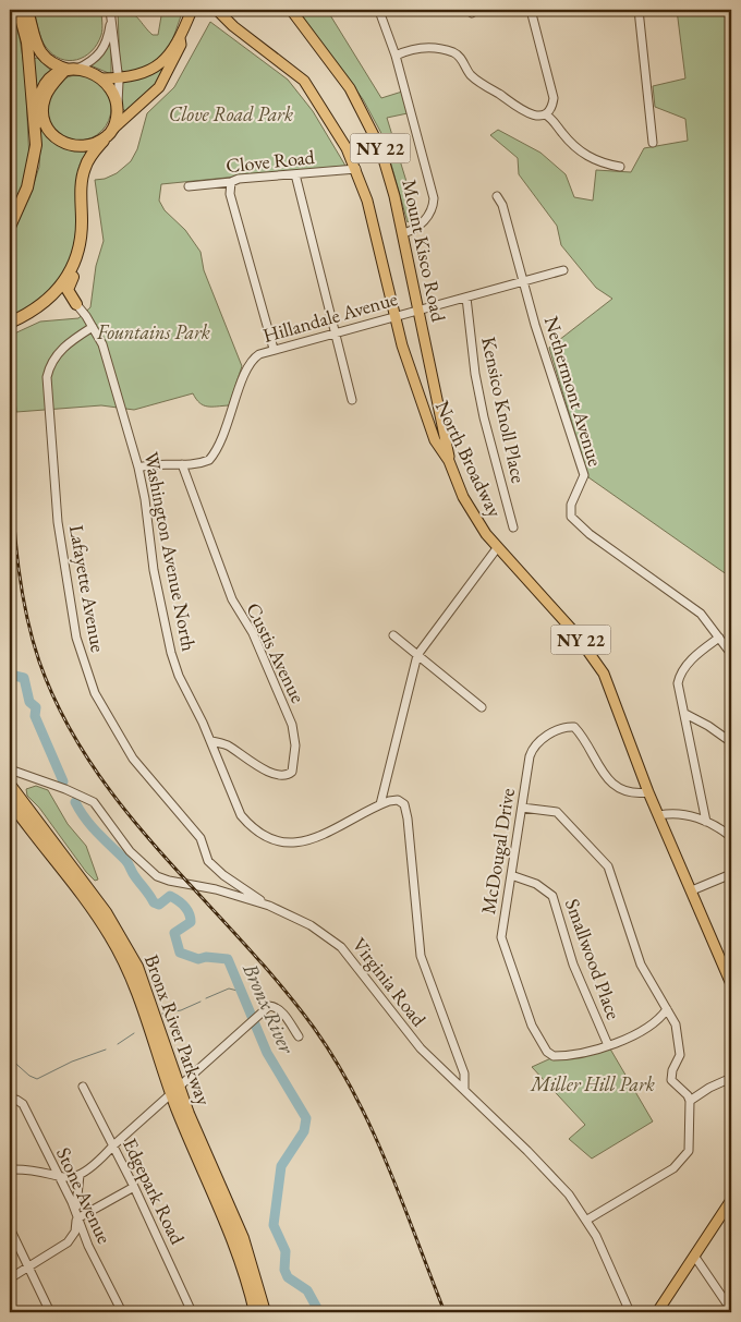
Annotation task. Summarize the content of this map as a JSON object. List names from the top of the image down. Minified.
{"streets":{"highway":["Bronx River Parkway"],"main road":["NY 22","Mount Kisco Road","North Broadway"],"street":["Clove Road","Hillandale Avenue","Nethermont Avenue","Kensico Knoll Place","Washington Avenue North","Lafayette Avenue","Custis Avenue","McDougal Drive","Smallwood Place","Virginia Road","Edgepark Road","Stone Avenue"]},"crossings":[["Clove Road","North Broadway"],["Mount Kisco Road","Hillandale Avenue"],["Mount Kisco Road","North Broadway"],["Hillandale Avenue","Nethermont Avenue"],["Hillandale Avenue","Kensico Knoll Place"],["Hillandale Avenue","North Broadway"],["Hillandale Avenue","Washington Avenue North"],["Hillandale Avenue","Custis Avenue"],["North Broadway","McDougal Drive"],["Washington Avenue North","Lafayette Avenue"],["Washington Avenue North","Custis Avenue"],["Lafayette Avenue","Virginia Road"],["McDougal Drive","Smallwood Place"]],"water":["Bronx River"],"parks":["Clove Road Park","Fountains Park","Miller Hill Park"]}
